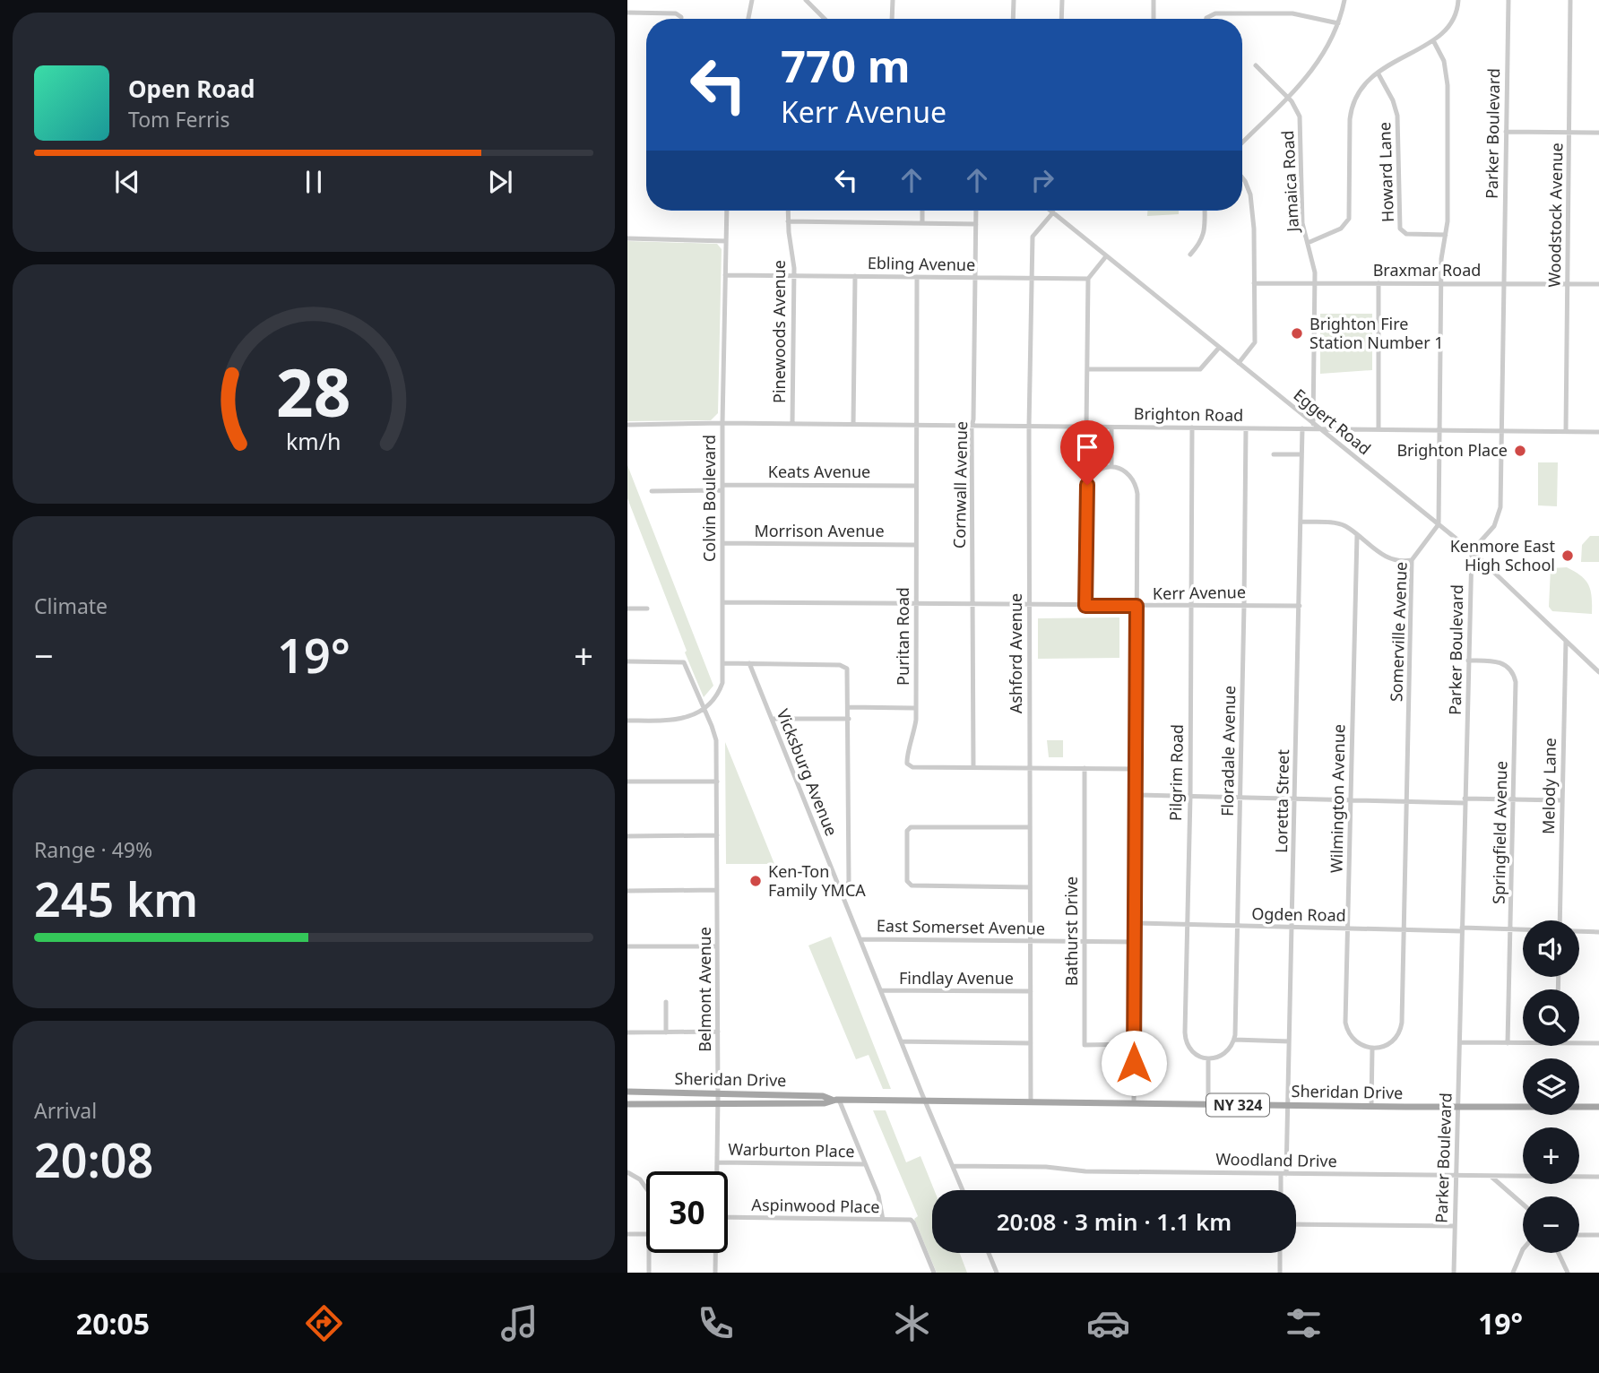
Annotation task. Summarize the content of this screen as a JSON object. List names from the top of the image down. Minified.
{"streets":{"main road":["Sheridan Drive","NY 324"],"street":["Parker Boulevard","Howard Lane","Jamaica Road","Woodstock Avenue","Ebling Avenue","Braxmar Road","Pinewoods Avenue","Brighton Road","Eggert Road","Keats Avenue","Cornwall Avenue","Colvin Boulevard","Morrison Avenue","Kerr Avenue","Somerville Avenue","Puritan Road","Ashford Avenue","Floradale Avenue","Vicksburg Avenue","Pilgrim Road","Melody Lane","Wilmington Avenue","Loretta Street","Springfield Avenue","Ogden Road","East Somerset Avenue","Bathurst Drive","Findlay Avenue","Belmont Avenue","Warburton Place","Woodland Drive","Aspinwood Place"]},"crossings":[["Parker Boulevard","Braxmar Road"],["Parker Boulevard","Brighton Road"],["Parker Boulevard","Eggert Road"],["Parker Boulevard","Springfield Avenue"],["Parker Boulevard","Ogden Road"],["Parker Boulevard","Sheridan Drive"],["Parker Boulevard","Woodland Drive"],["Jamaica Road","Braxmar Road"],["Jamaica Road","Eggert Road"],["Woodstock Avenue","Braxmar Road"],["Woodstock Avenue","Brighton Road"],["Ebling Avenue","Pinewoods Avenue"],["Ebling Avenue","Cornwall Avenue"],["Ebling Avenue","Colvin Boulevard"],["Ebling Avenue","Puritan Road"],["Ebling Avenue","Ashford Avenue"],["Pinewoods Avenue","Brighton Road"],["Brighton Road","Eggert Road"],["Brighton Road","Cornwall Avenue"],["Brighton Road","Colvin Boulevard"],["Brighton Road","Puritan Road"],["Brighton Road","Ashford Avenue"],["Brighton Road","Floradale Avenue"],["Brighton Road","Pilgrim Road"],["Brighton Road","Loretta Street"],["Eggert Road","Somerville Avenue"],["Eggert Road","Ashford Avenue"],["Eggert Road","Melody Lane"],["Keats Avenue","Colvin Boulevard"],["Keats Avenue","Puritan Road"],["Cornwall Avenue","Kerr Avenue"],["Cornwall Avenue","Puritan Road"],["Colvin Boulevard","Morrison Avenue"],["Colvin Boulevard","Kerr Avenue"],["Colvin Boulevard","Belmont Avenue"],["Morrison Avenue","Puritan Road"],["Kerr Avenue","Puritan Road"],["Kerr Avenue","Ashford Avenue"],["Kerr Avenue","Floradale Avenue"],["Kerr Avenue","Pilgrim Road"],["Kerr Avenue","Loretta Street"],["Somerville Avenue","Wilmington Avenue"],["Somerville Avenue","Ogden Road"],["Puritan Road","Ashford Avenue"],["Puritan Road","Bathurst Drive"],["Ashford Avenue","East Somerset Avenue"],["Ashford Avenue","Findlay Avenue"],["Ashford Avenue","Sheridan Drive"],["Floradale Avenue","Ogden Road"],["Vicksburg Avenue","East Somerset Avenue"],["Vicksburg Avenue","Findlay Avenue"],["Vicksburg Avenue","Sheridan Drive"],["Vicksburg Avenue","Woodland Drive"],["Pilgrim Road","Ogden Road"],["Wilmington Avenue","Ogden Road"],["Loretta Street","Ogden Road"],["Loretta Street","Sheridan Drive"],["Loretta Street","Woodland Drive"],["Springfield Avenue","Ogden Road"],["East Somerset Avenue","Bathurst Drive"],["Belmont Avenue","Sheridan Drive"],["Belmont Avenue","Warburton Place"]],"places":["Brighton Fire Station Number 1","Brighton Place","Kenmore East High School","Ken-Ton Family YMCA"],"page":{"turn":["770 m","Kerr Avenue"],"song":["Open Road","Tom Ferris"],"tile":["Climate",["Range · 49%","245 km"],["Arrival","20:08"]],"heat":["−","19°","+"],"map_buttons":["+","−"],"limit":"30","trip":"20:08 · 3 min · 1.1 km","tabs":["20:05","19°"],"gauge":["28","km/h"]}}
